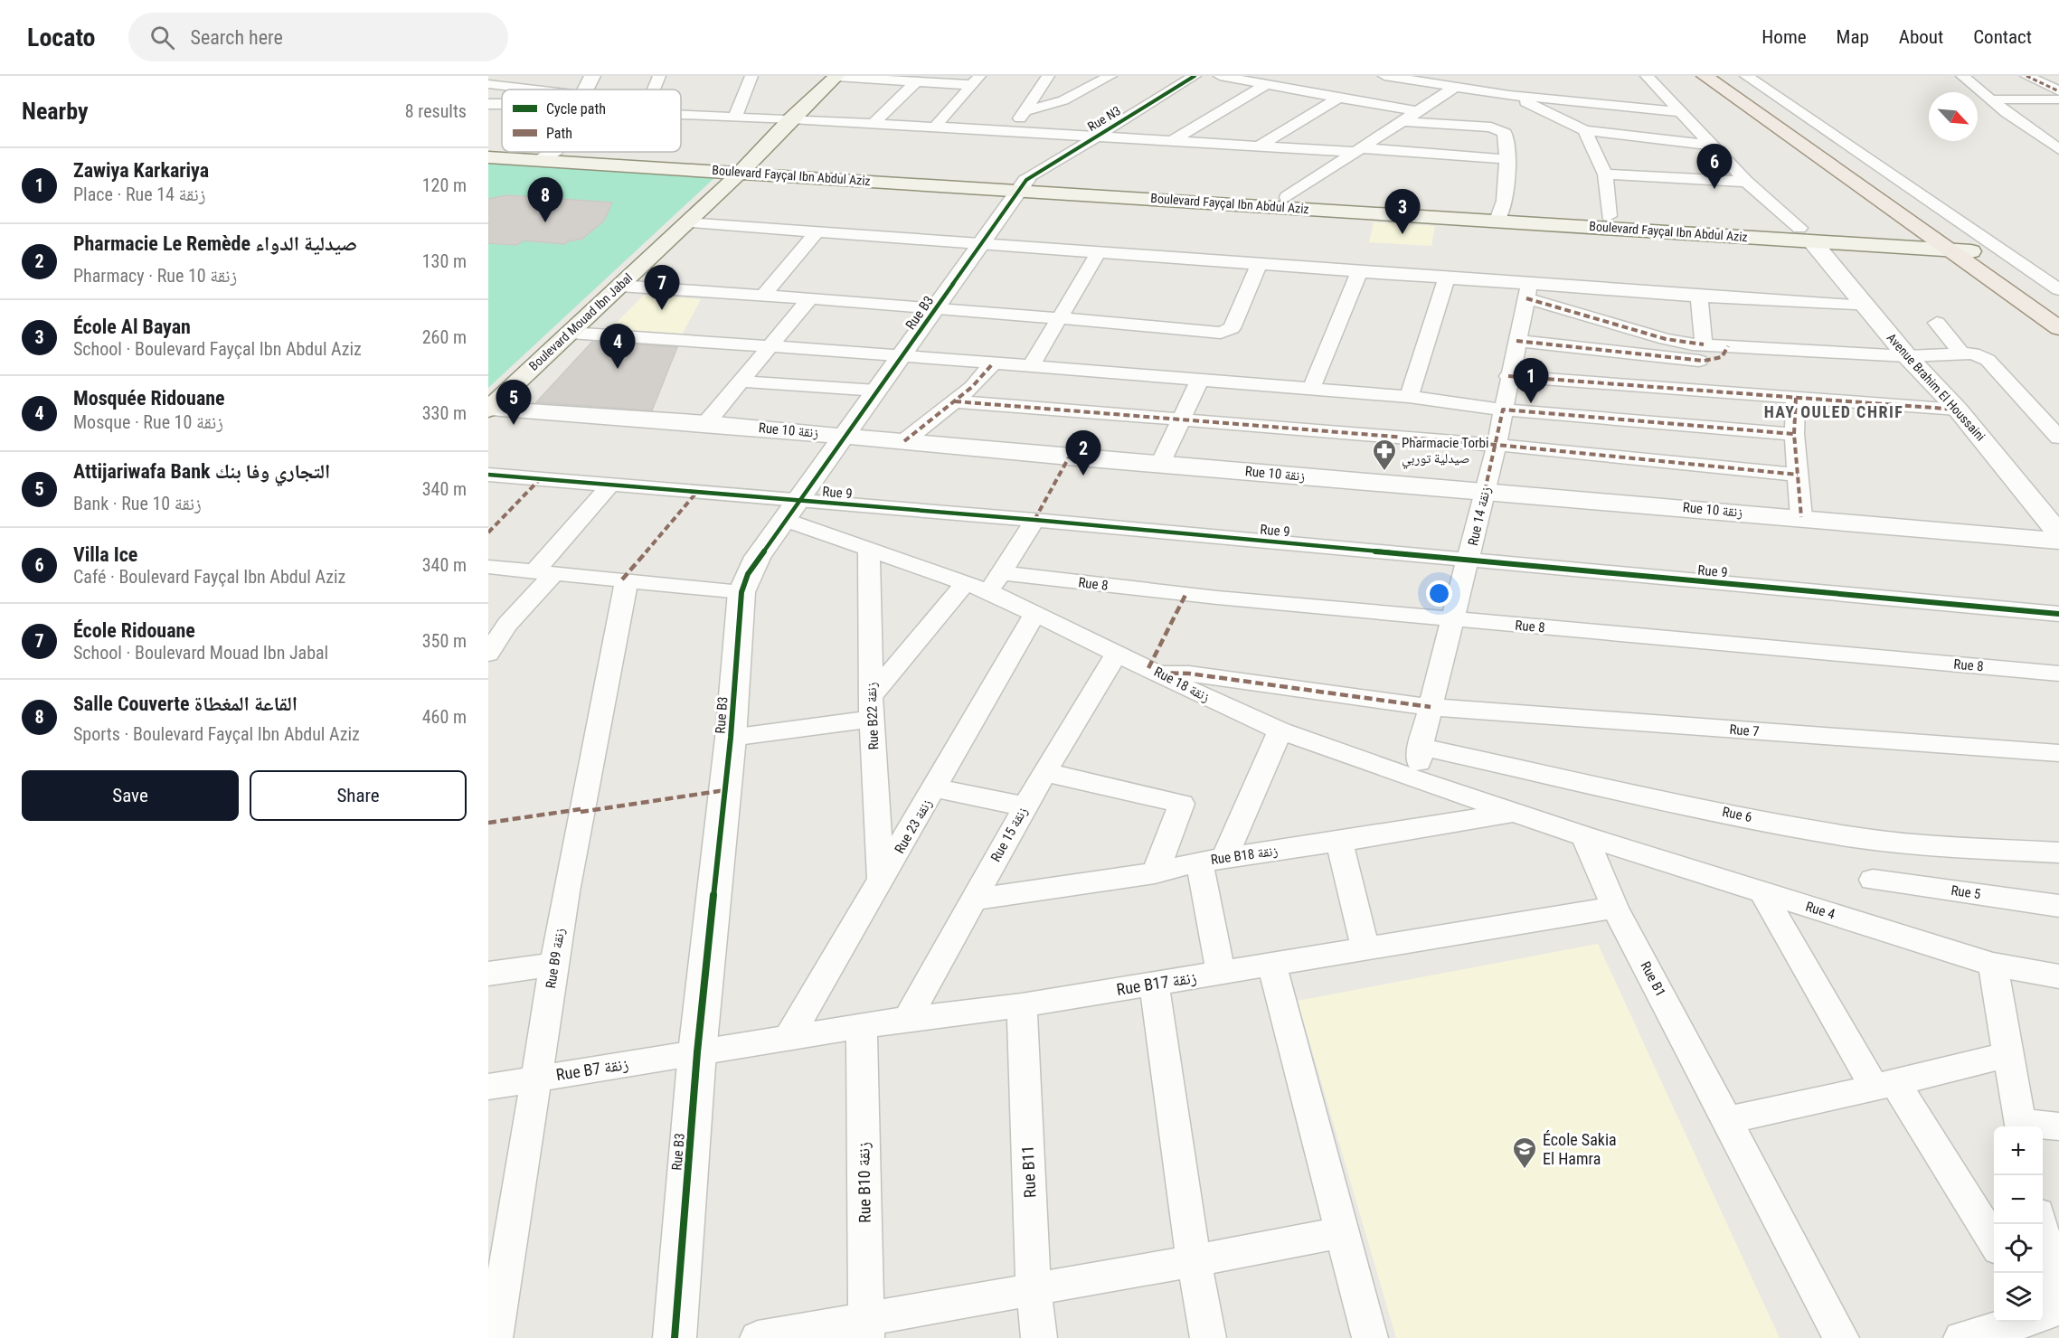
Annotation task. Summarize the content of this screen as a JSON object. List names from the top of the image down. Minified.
{"streets":{"main road":["Boulevard Fayçal Ibn Abdul Aziz","Boulevard Mouad Ibn Jabal"],"street":["Rue N3","Rue B3","Avenue Brahim El Houssaini","Rue 10 زنقة","Rue 9","Rue 14 زنقة","Rue 8","Rue 18 زنقة","Rue B22 زنقة","Rue 7","Rue 6","Rue 23 زنقة","Rue 15 زنقة","Rue B18 زنقة","Rue 5","Rue 4","Rue B9 زنقة","Rue B1","Rue B17 زنقة","Rue B7 زنقة","Rue B11","Rue B10 زنقة"]},"crossings":[["Rue N3","Boulevard Fayçal Ibn Abdul Aziz"],["Rue N3","Rue B3"],["Boulevard Fayçal Ibn Abdul Aziz","Rue B3"],["Boulevard Fayçal Ibn Abdul Aziz","Boulevard Mouad Ibn Jabal"],["Boulevard Fayçal Ibn Abdul Aziz","Avenue Brahim El Houssaini"],["Rue B3","Rue 10 زنقة"],["Rue B3","Rue 9"],["Rue B3","Rue 18 زنقة"],["Rue B3","Rue B17 زنقة"],["Rue B3","Rue B7 زنقة"],["Boulevard Mouad Ibn Jabal","Rue 10 زنقة"],["Rue 10 زنقة","Rue 14 زنقة"],["Rue 9","Rue 14 زنقة"],["Rue 9","Rue 18 زنقة"],["Rue 14 زنقة","Rue 8"],["Rue 14 زنقة","Rue 18 زنقة"],["Rue 14 زنقة","Rue 7"],["Rue 14 زنقة","Rue 6"],["Rue 18 زنقة","Rue B22 زنقة"],["Rue 18 زنقة","Rue 7"],["Rue 18 زنقة","Rue 23 زنقة"],["Rue 18 زنقة","Rue 15 زنقة"],["Rue 18 زنقة","Rue B18 زنقة"],["Rue 18 زنقة","Rue 4"],["Rue 18 زنقة","Rue B1"],["Rue B22 زنقة","Rue 23 زنقة"],["Rue 23 زنقة","Rue B17 زنقة"],["Rue 15 زنقة","Rue B18 زنقة"],["Rue 15 زنقة","Rue B17 زنقة"],["Rue 4","Rue B1"],["Rue B9 زنقة","Rue B7 زنقة"],["Rue B1","Rue B17 زنقة"],["Rue B17 زنقة","Rue B7 زنقة"],["Rue B17 زنقة","Rue B11"],["Rue B17 زنقة","Rue B10 زنقة"]],"districts":["HAY OULED CHRIF"],"places":{"pharmacy":["Pharmacie Torbi صيدلية توربي"],"school or university":["École Sakia El Hamra"]},"legend":["Cycle path","Path"],"north":"bottom right","page":{"header":"Locato","search":"Search here","nav":["Home","Map","About","Contact"],"heading":["Nearby","8 results"],"pins":["6","8","3","7","4","1","5","2"],"list":[{"mark":"1","name":"Zawiya Karkariya","note":"Place · Rue 14 زنقة","value":"120 m"},{"mark":"2","name":"Pharmacie Le Remède صيدلية الدواء","note":"Pharmacy · Rue 10 زنقة","value":"130 m"},{"mark":"3","name":"École Al Bayan","note":"School · Boulevard Fayçal Ibn Abdul Aziz","value":"260 m"},{"mark":"4","name":"Mosquée Ridouane","note":"Mosque · Rue 10 زنقة","value":"330 m"},{"mark":"5","name":"Attijariwafa Bank التجاري وفا بنك","note":"Bank · Rue 10 زنقة","value":"340 m"},{"mark":"6","name":"Villa Ice","note":"Café · Boulevard Fayçal Ibn Abdul Aziz","value":"340 m"},{"mark":"7","name":"École Ridouane","note":"School · Boulevard Mouad Ibn Jabal","value":"350 m"},{"mark":"8","name":"Salle Couverte القاعة المغطاة","note":"Sports · Boulevard Fayçal Ibn Abdul Aziz","value":"460 m"}],"buttons":["Save","Share"],"map_buttons":["+","−"]}}
